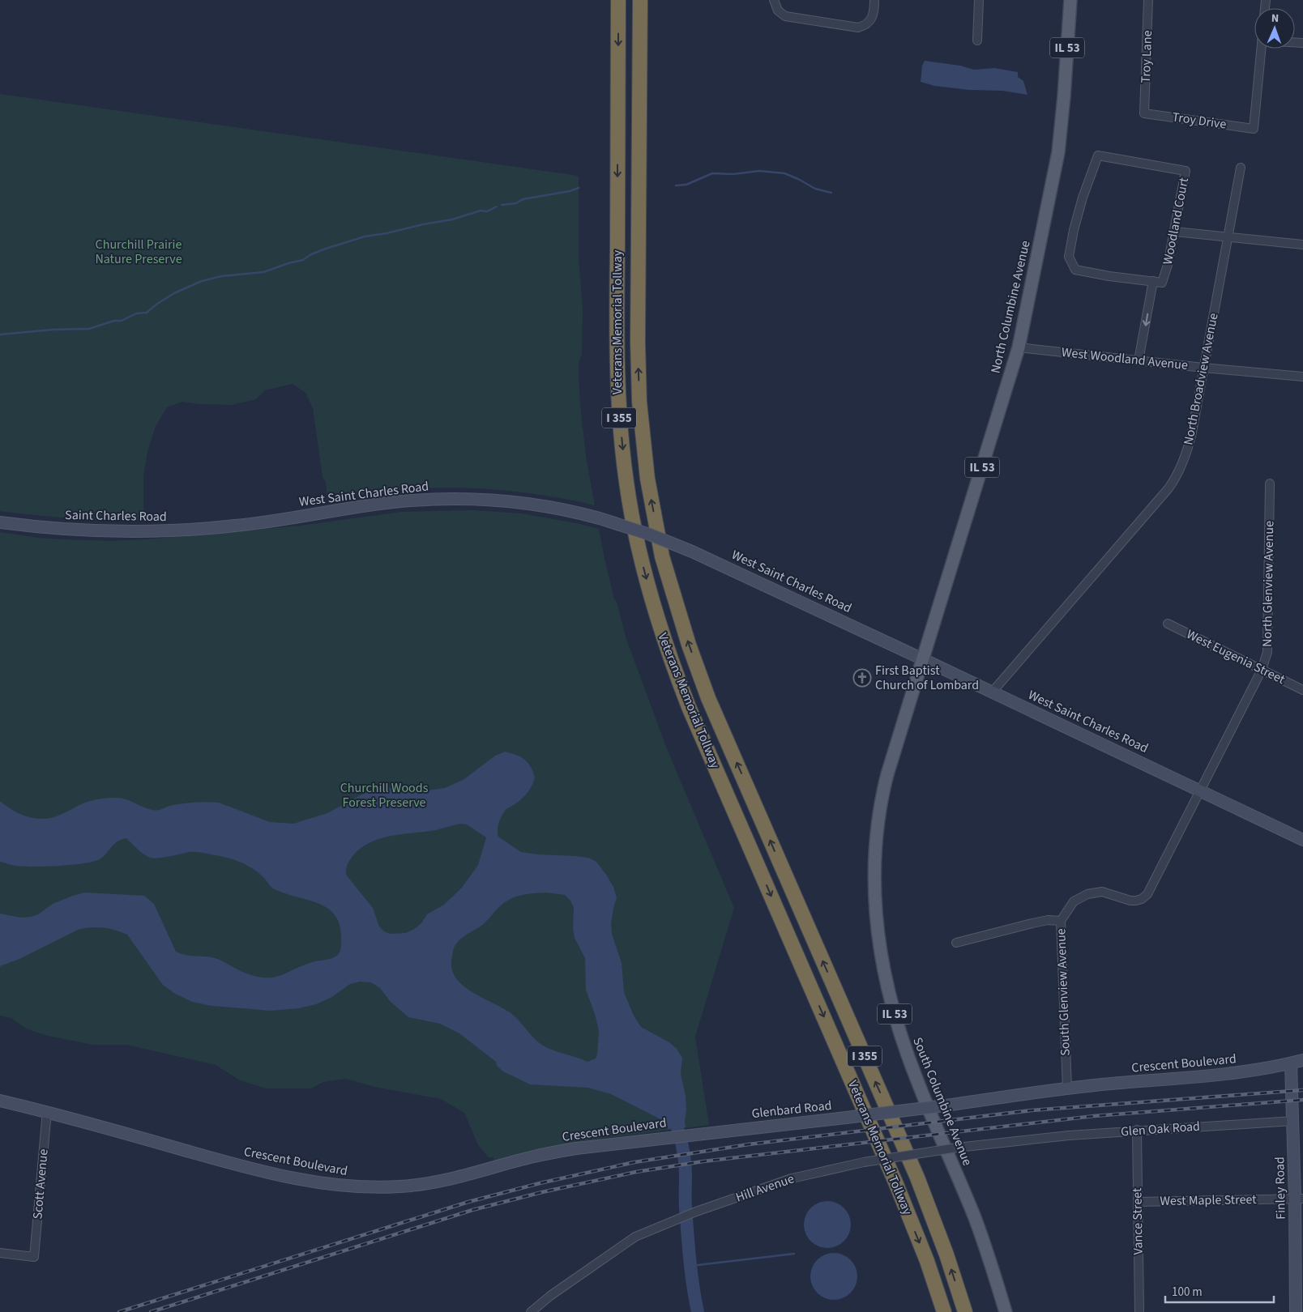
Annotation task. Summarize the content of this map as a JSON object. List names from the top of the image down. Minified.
{"streets":{"highway":["Veterans Memorial Tollway","I 355"],"main road":["IL 53","North Columbine Avenue","West Saint Charles Road","Saint Charles Road","Crescent Boulevard","South Columbine Avenue","Glenbard Road","Finley Road"],"street":["Troy Lane","Troy Drive","Woodland Court","West Woodland Avenue","North Broadview Avenue","North Glenview Avenue","West Eugenia Street","South Glenview Avenue","Glen Oak Road","Scott Avenue","Hill Avenue","West Maple Street","Vance Street"]},"crossings":[["Troy Lane","Troy Drive"],["Woodland Court","West Woodland Avenue"],["North Columbine Avenue","West Woodland Avenue"],["North Columbine Avenue","West Saint Charles Road"],["North Columbine Avenue","South Columbine Avenue"],["West Woodland Avenue","North Broadview Avenue"],["North Broadview Avenue","West Saint Charles Road"],["West Saint Charles Road","Saint Charles Road"],["West Saint Charles Road","North Glenview Avenue"],["West Saint Charles Road","South Glenview Avenue"],["West Saint Charles Road","South Columbine Avenue"],["North Glenview Avenue","West Eugenia Street"],["North Glenview Avenue","South Glenview Avenue"],["South Glenview Avenue","Crescent Boulevard"],["South Glenview Avenue","Glenbard Road"],["Crescent Boulevard","Glenbard Road"],["Crescent Boulevard","Scott Avenue"],["Crescent Boulevard","Finley Road"],["Glen Oak Road","Hill Avenue"],["Glen Oak Road","Finley Road"],["Glen Oak Road","Vance Street"],["Finley Road","West Maple Street"],["West Maple Street","Vance Street"]],"parks":["Churchill Prairie Nature Preserve","Churchill Woods Forest Preserve"],"places":{"church":["First Baptist Church of Lombard"]},"scale_bar":"100 m","north":"top"}
